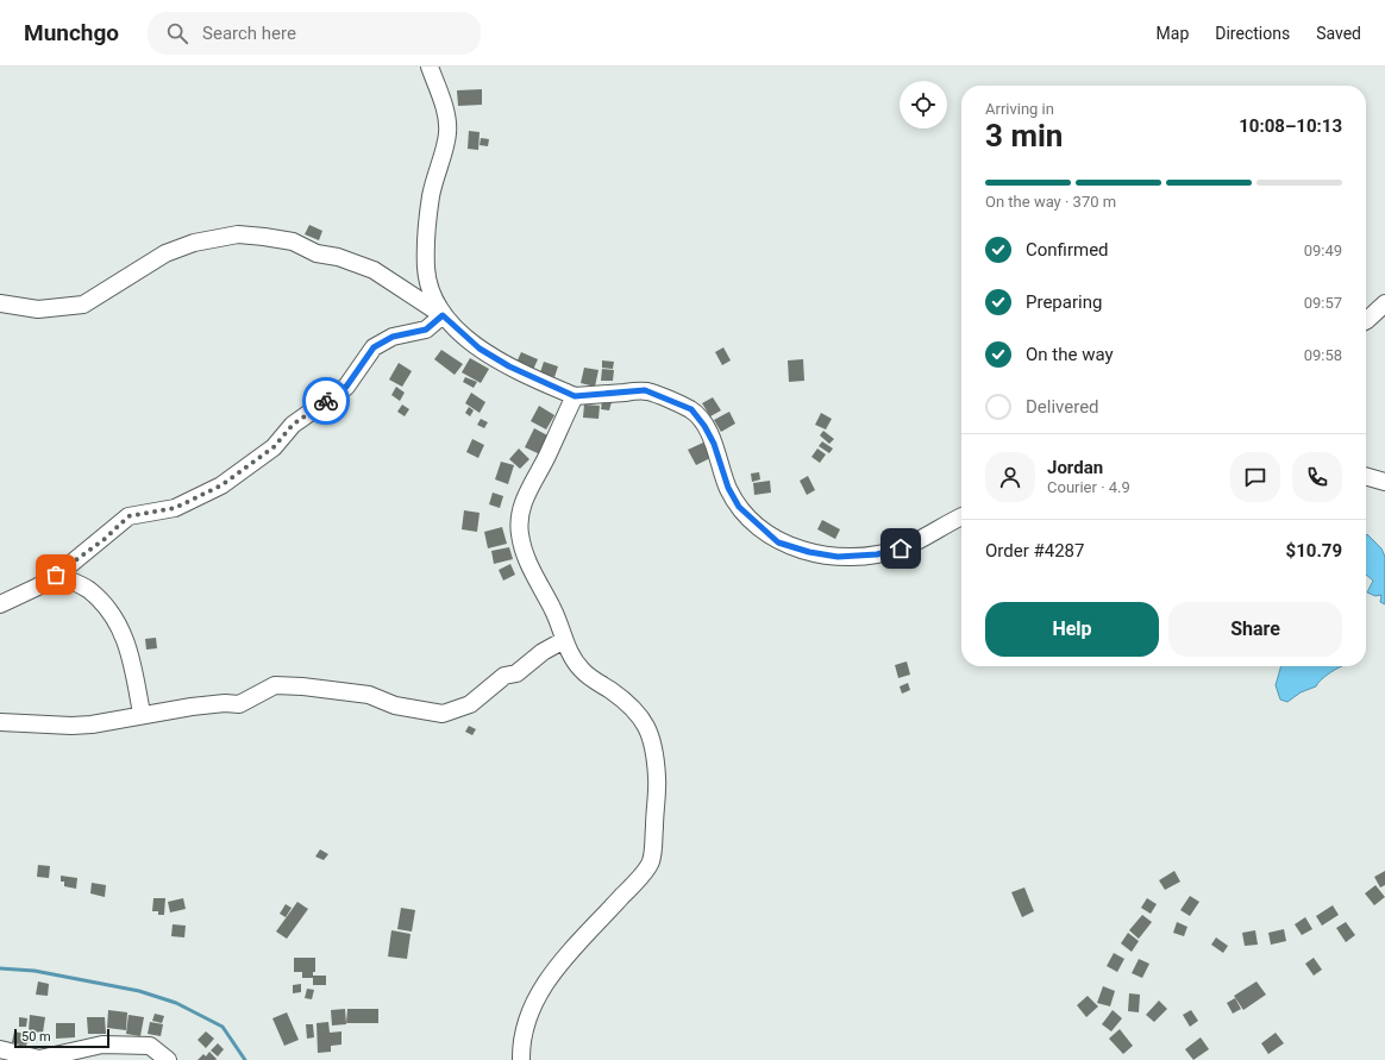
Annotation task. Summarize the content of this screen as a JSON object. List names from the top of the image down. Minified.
{"scale_bar":"50 m","page":{"header":"Munchgo","search":"Search here","nav":["Map","Directions","Saved"],"heading":["3 min","Arriving in","10:08–10:13"],"panel":["Jordan","Courier · 4.9","Order #4287","$10.79"],"bar":"On the way · 370 m","list":[["Confirmed","09:49"],["Preparing","09:57"],["On the way","09:58"],"Delivered"],"buttons":["Help","Share"],"scale":"50 m"}}
